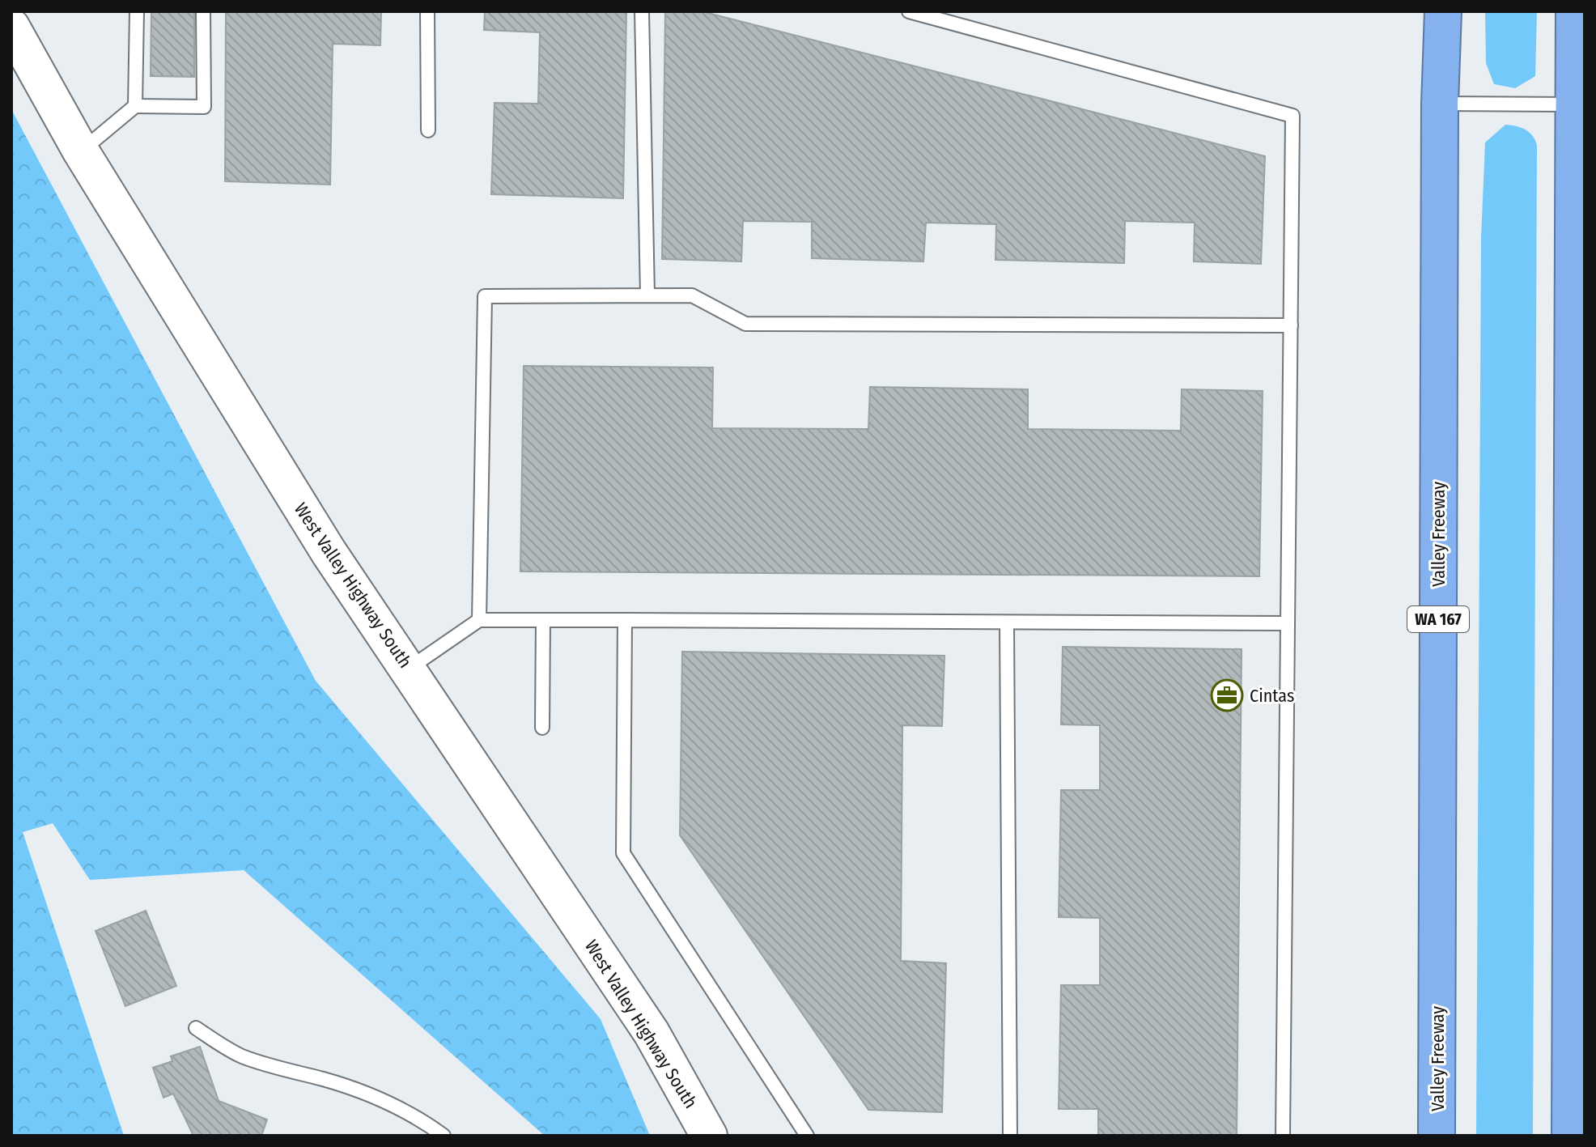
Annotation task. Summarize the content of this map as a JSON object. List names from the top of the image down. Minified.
{"streets":{"highway":["Valley Freeway","WA 167"],"main road":["West Valley Highway South"]},"places":{"office":["Cintas"]}}
